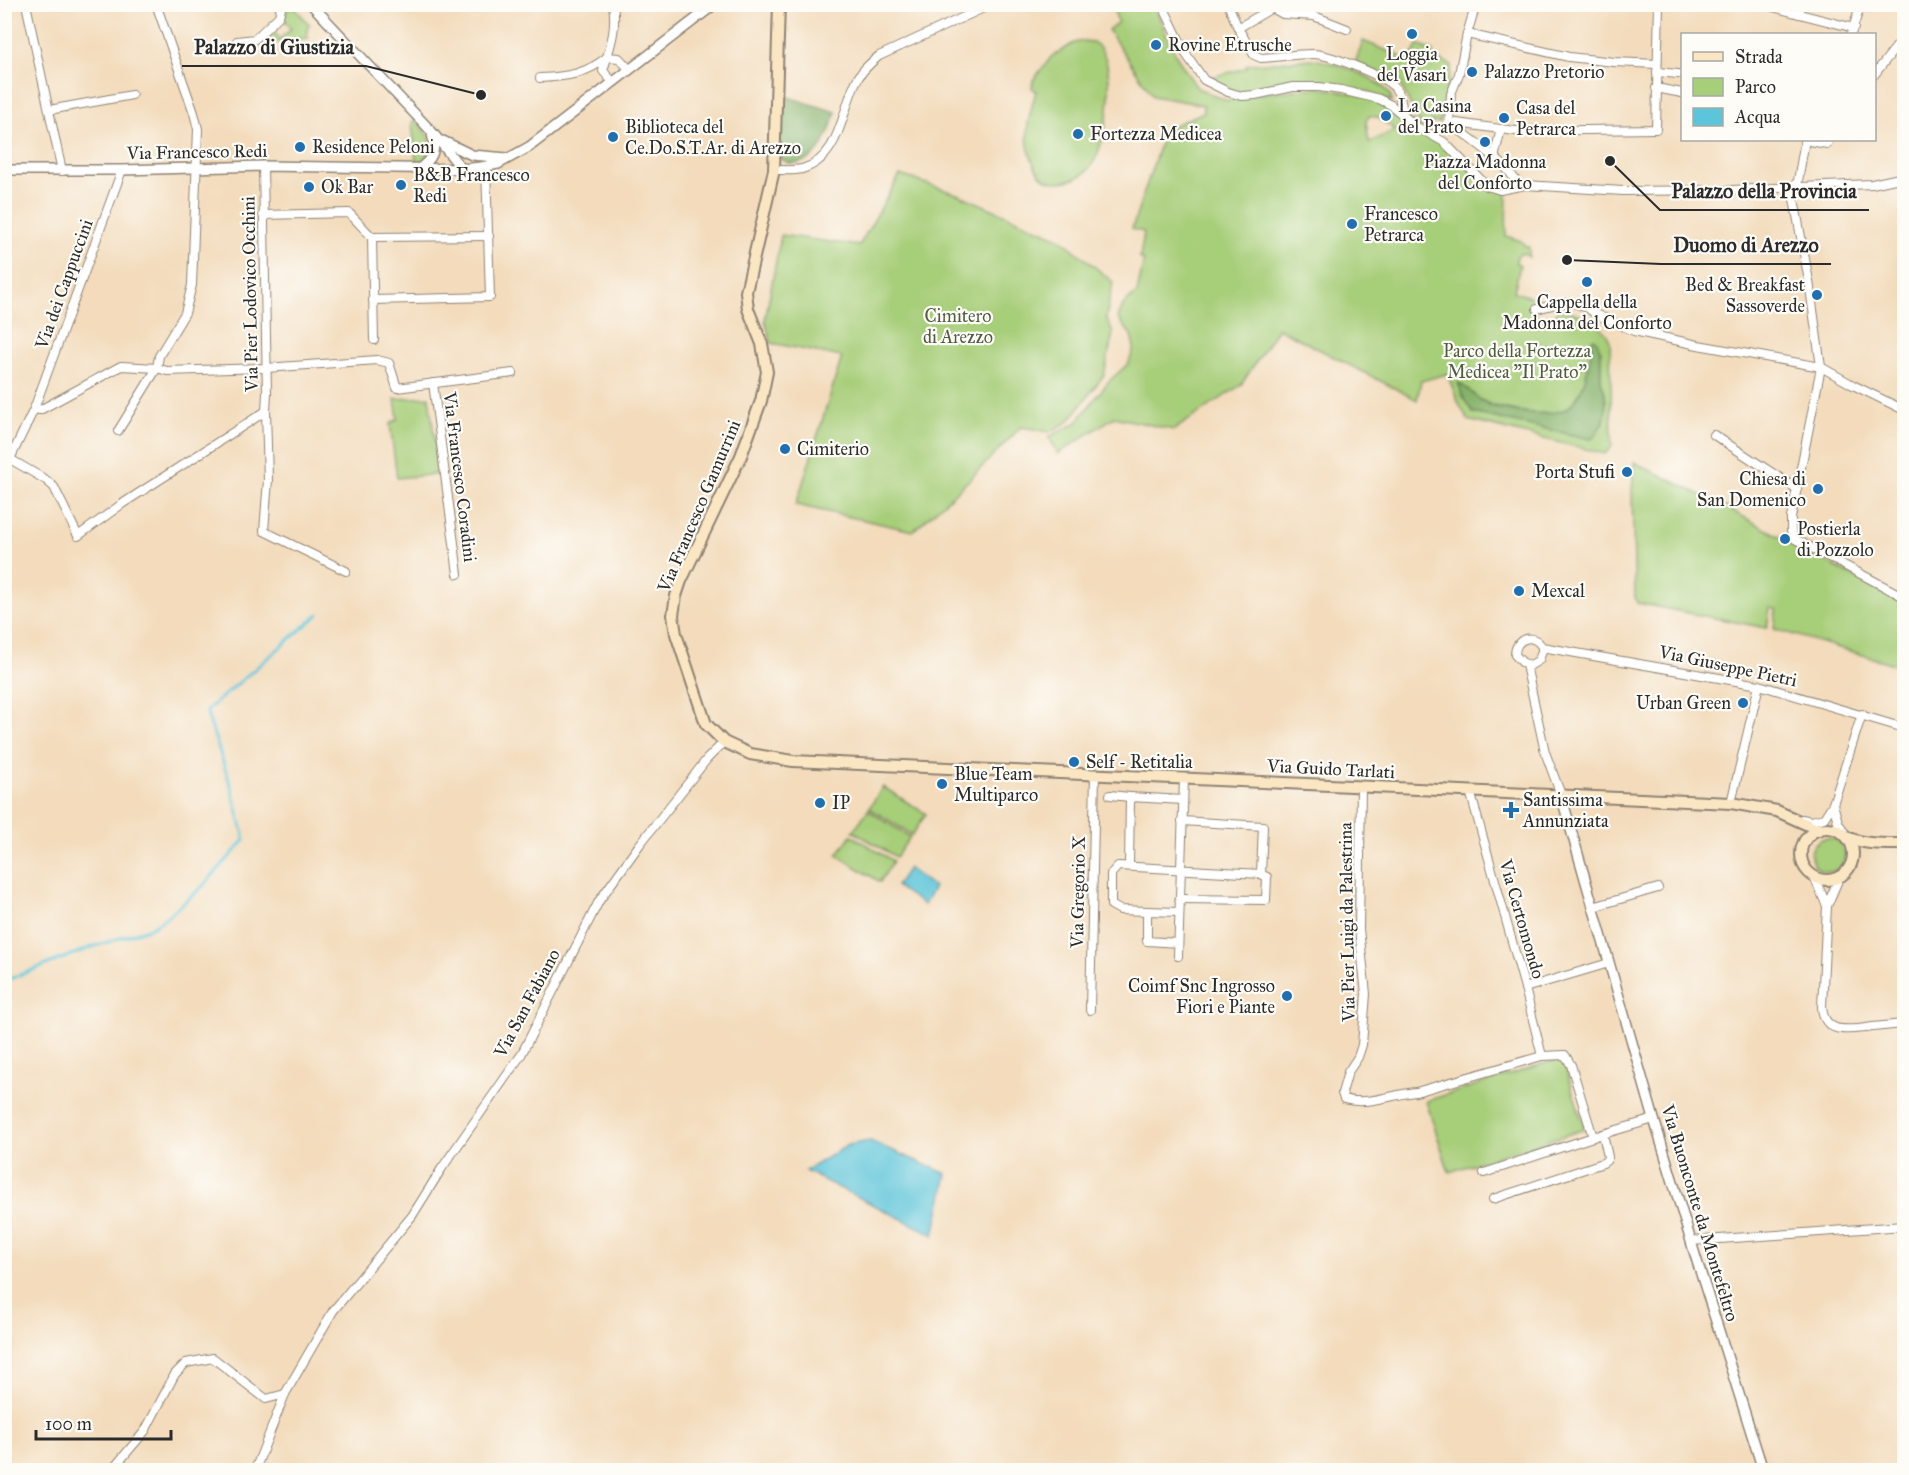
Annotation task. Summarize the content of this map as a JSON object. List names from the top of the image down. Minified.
{"streets":{"main road":["Via Francesco Gamurrini","Via Guido Tarlati"],"street":["Via Francesco Redi","Via dei Cappuccini","Via Pier Lodovico Occhini","Via Francesco Coradini","Via Giuseppe Pietri","Via Gregorio X","Via Certomondo","Via Pier Luigi da Palestrina","Via San Fabiano","Via Buonconte da Montefeltro"]},"crossings":[["Via Francesco Redi","Via dei Cappuccini"],["Via Francesco Redi","Via Pier Lodovico Occhini"],["Via dei Cappuccini","Via Pier Lodovico Occhini"],["Via Pier Lodovico Occhini","Via Francesco Coradini"],["Via Francesco Gamurrini","Via San Fabiano"],["Via Guido Tarlati","Via Gregorio X"],["Via Guido Tarlati","Via Certomondo"],["Via Guido Tarlati","Via Pier Luigi da Palestrina"],["Via Guido Tarlati","Via Buonconte da Montefeltro"],["Via Certomondo","Via Pier Luigi da Palestrina"]],"parks":["Cimitero di Arezzo","Parco della Fortezza Medicea \"Il Prato\""],"places":{"other":["Loggia del Vasari","Rovine Etrusche","Palazzo Pretorio","Palazzo di Giustizia","La Casina del Prato","Casa del Petrarca","Fortezza Medicea","Biblioteca del Ce.Do.S.T.Ar. di Arezzo","Piazza Madonna del Conforto","Residence Peloni","Palazzo della Provincia","B&B Francesco Redi","Ok Bar","Francesco Petrarca","Duomo di Arezzo","Cappella della Madonna del Conforto","Bed & Breakfast Sassoverde","Cimiterio","Porta Stufi","Chiesa di San Domenico","Postierla di Pozzolo","Mexcal","Urban Green","Self - Retitalia","Blue Team Multiparco","IP","Coimf Snc Ingrosso Fiori e Piante"],"health":["Santissima Annunziata"]},"legend":["Strada","Parco","Acqua"],"scale_bar":"100 m"}
